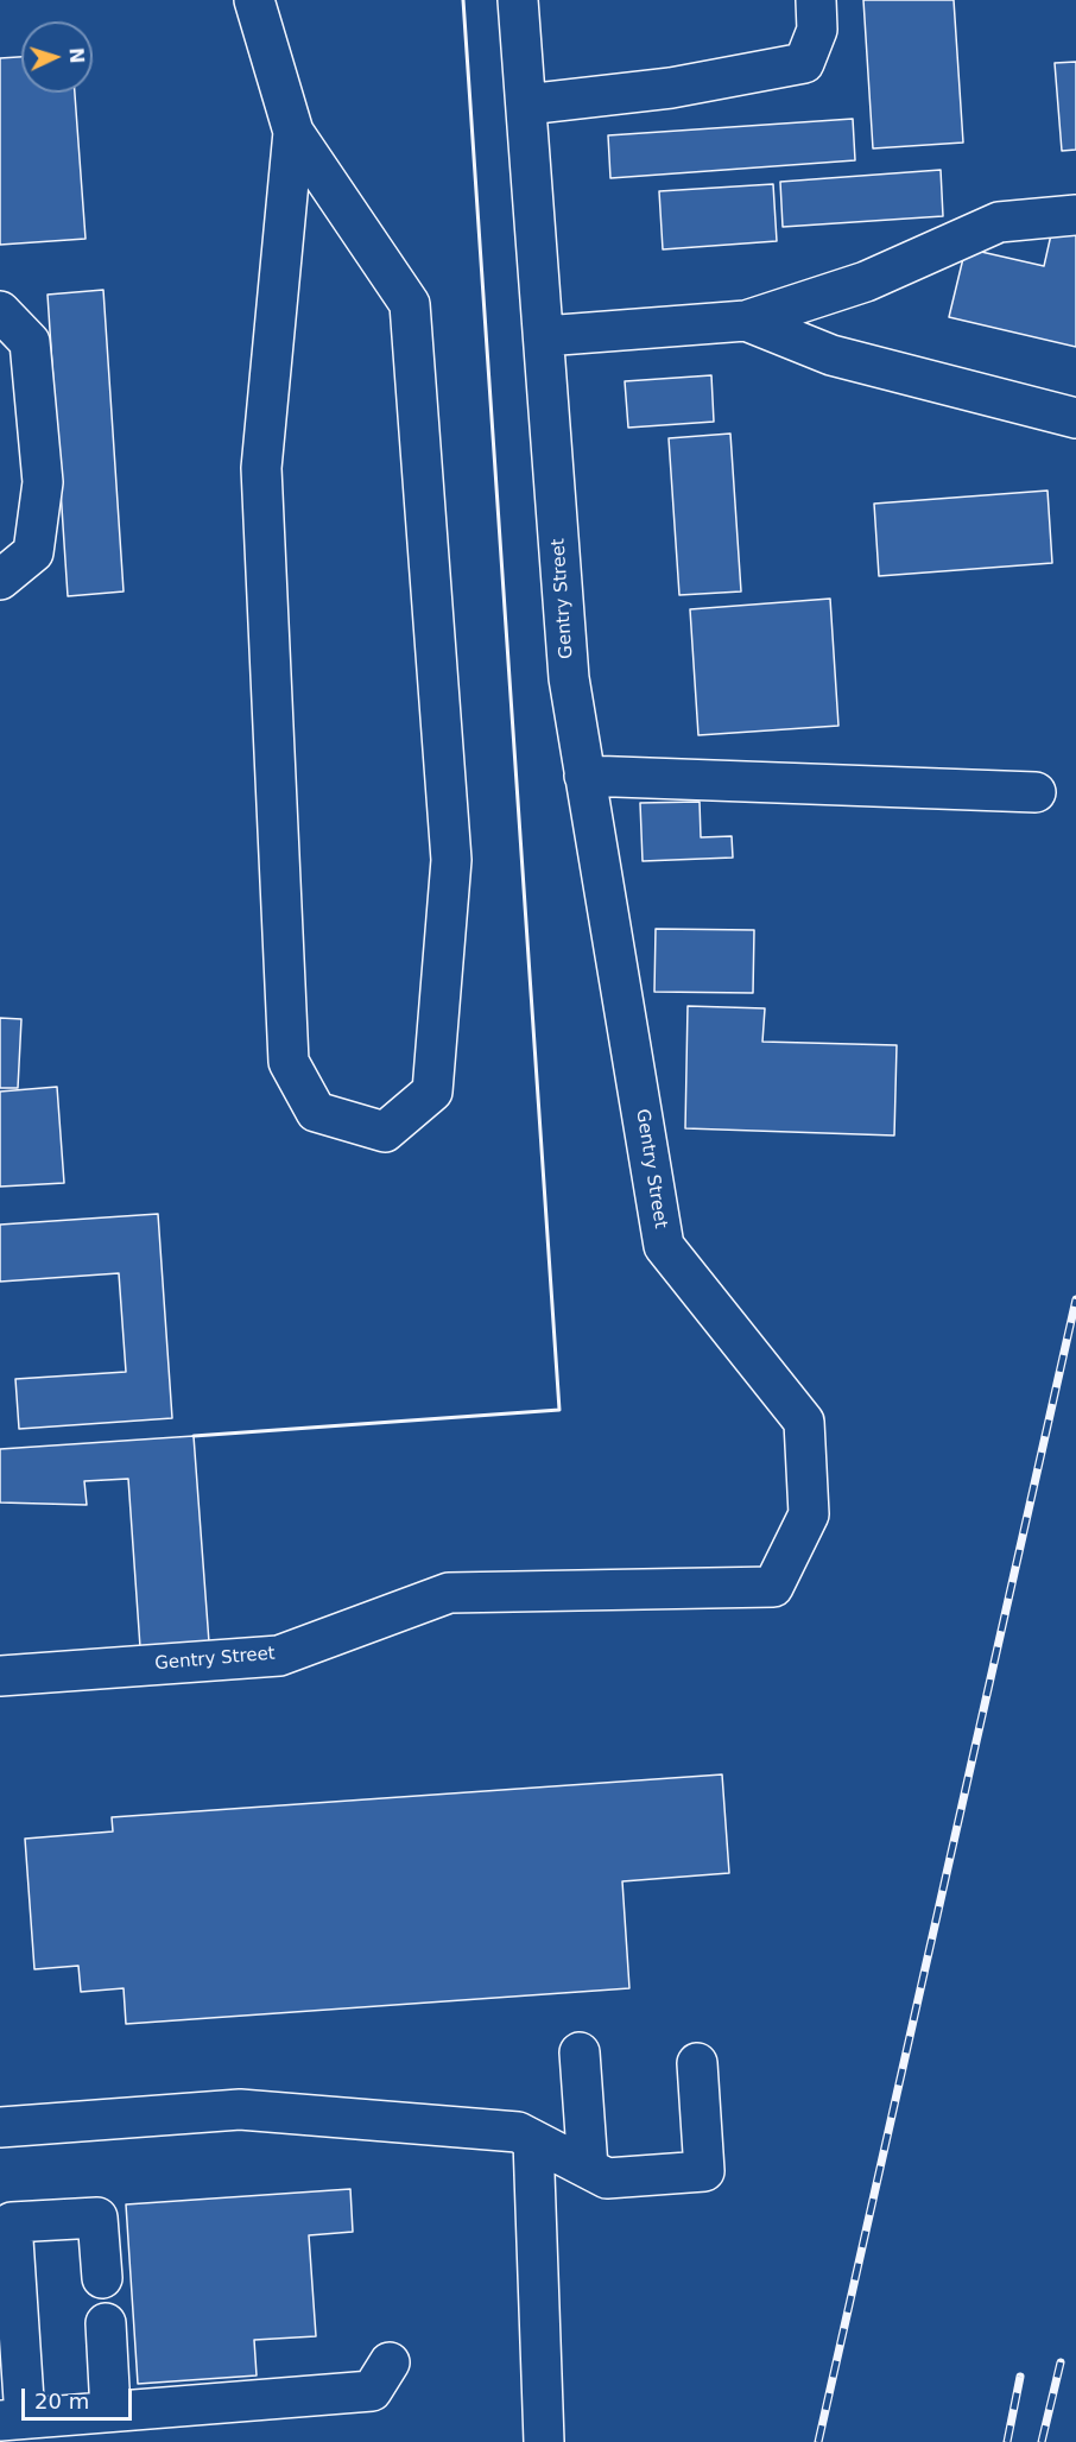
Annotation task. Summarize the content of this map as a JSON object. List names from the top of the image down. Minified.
{"streets":{"street":["Gentry Street"]},"scale_bar":"20 m","north":"right"}
